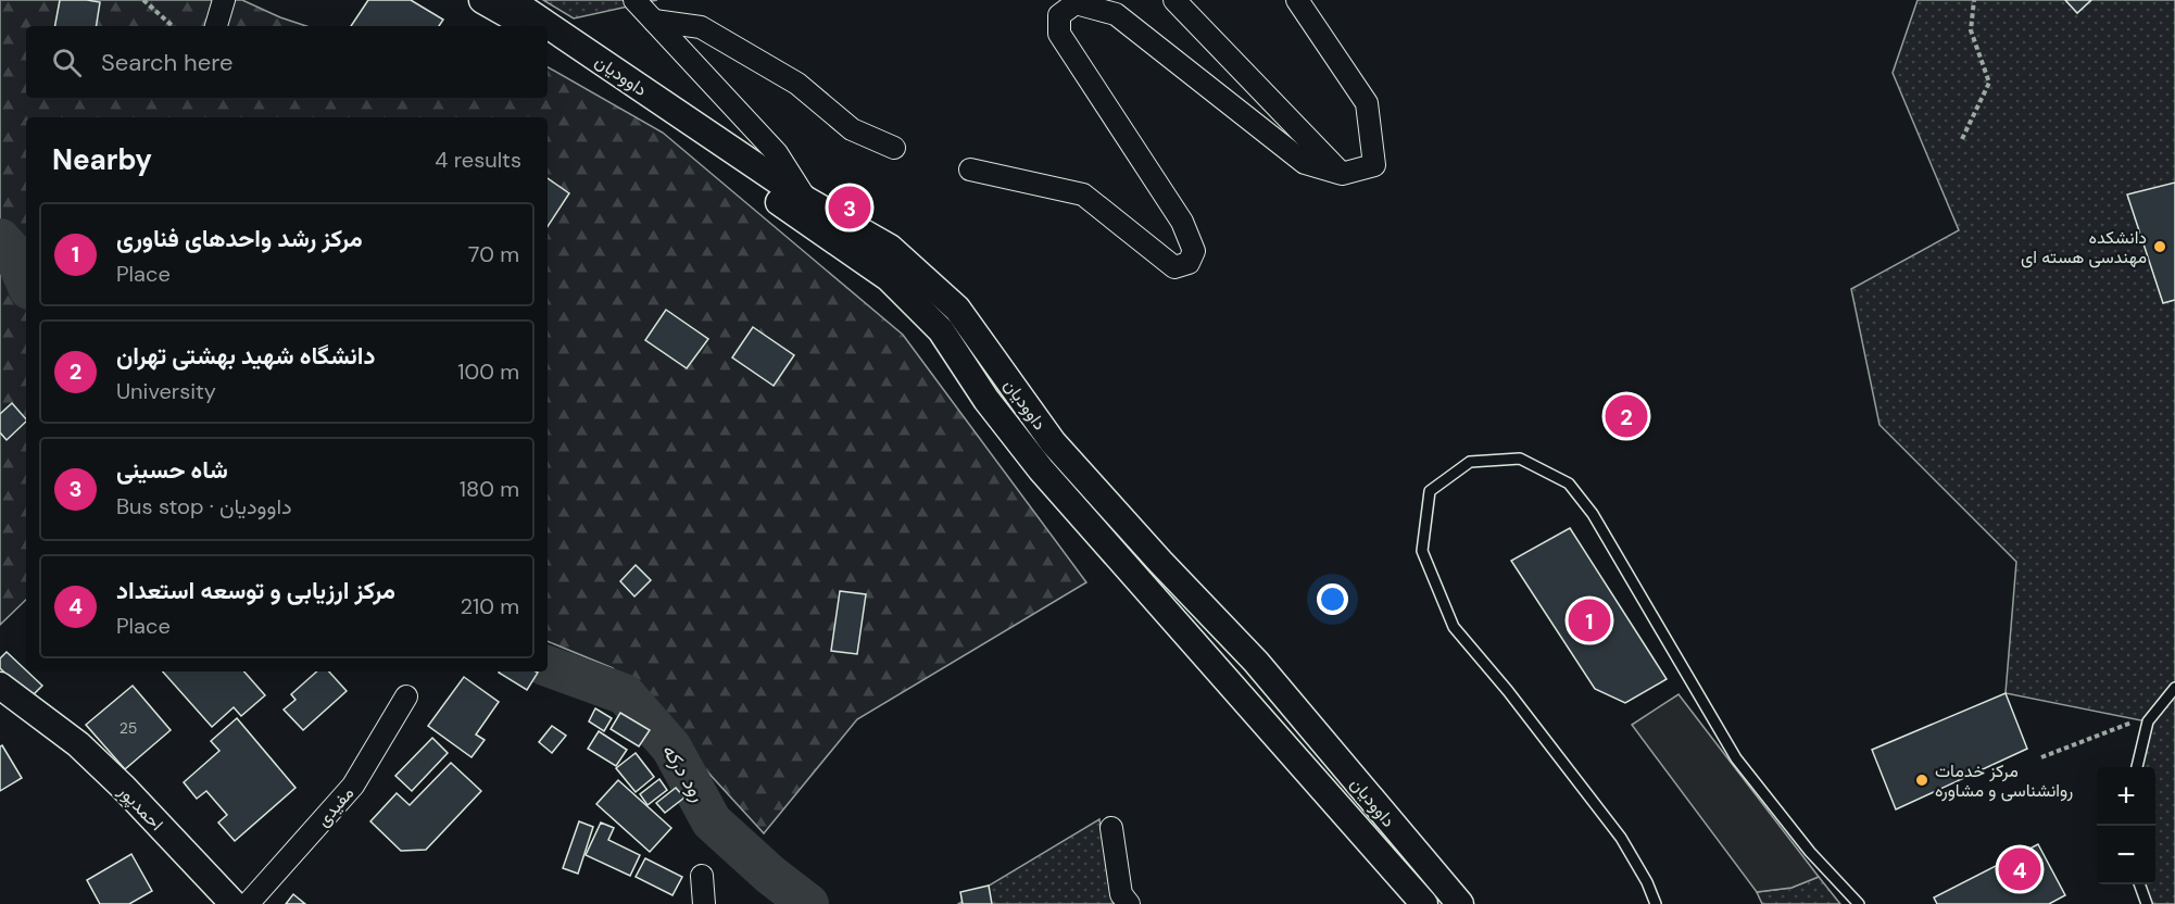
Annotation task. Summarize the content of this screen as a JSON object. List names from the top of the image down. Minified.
{"streets":{"street":["داوودیان","مفیدی","احمدپور"]},"water":["رود درکه"],"places":["دانشکده مهندسی هسته ای","مرکز خدمات روانشناسی و مشاوره"],"house_numbers":["25"],"page":{"search":"Search here","heading":["Nearby","4 results"],"pins":["3","2","1","4"],"list":[{"mark":"1","name":"مرکز رشد واحدهای فناوری","note":"Place","value":"70 m"},{"mark":"2","name":"دانشگاه شهید بهشتی تهران","note":"University","value":"100 m"},{"mark":"3","name":"شاه حسینی","note":"Bus stop · داوودیان","value":"180 m"},{"mark":"4","name":"مرکز ارزیابی و توسعه استعداد","note":"Place","value":"210 m"}],"map_buttons":["+","−"]}}
